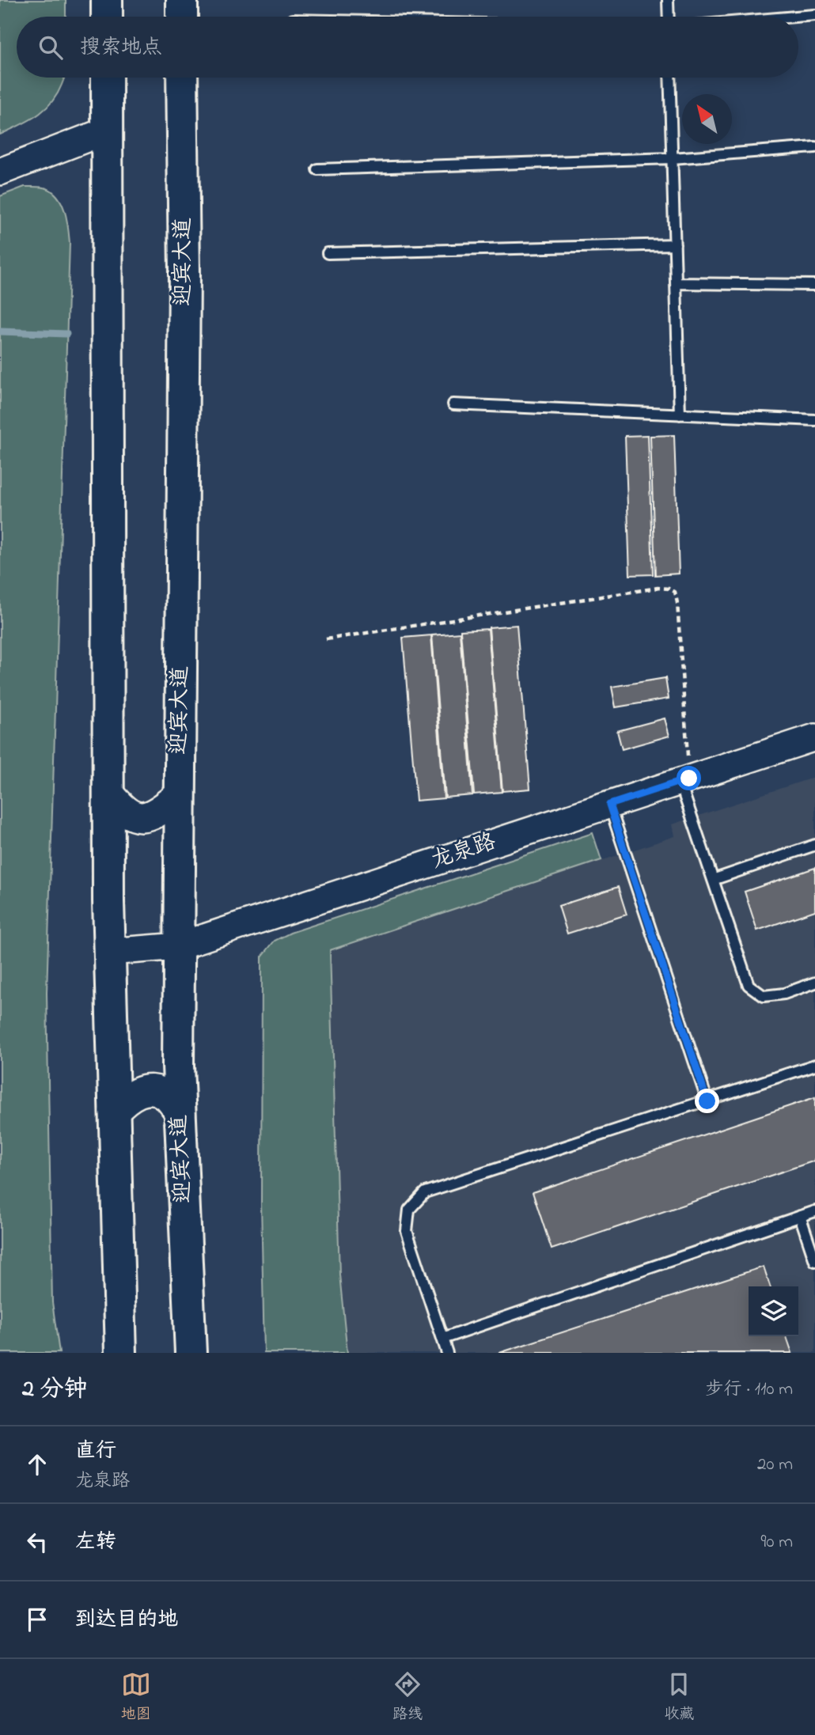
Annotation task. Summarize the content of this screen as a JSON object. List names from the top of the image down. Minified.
{"streets":{"highway":["迎宾大道"],"street":["龙泉路"]},"crossings":[["迎宾大道","龙泉路"]],"north":"top left","page":{"search":"搜索地点","heading":["2 分钟","步行 · 110 m"],"list":[["直行","龙泉路","20 m"],["左转","90 m"],"到达目的地"],"nav":["地图","路线","收藏"]}}
